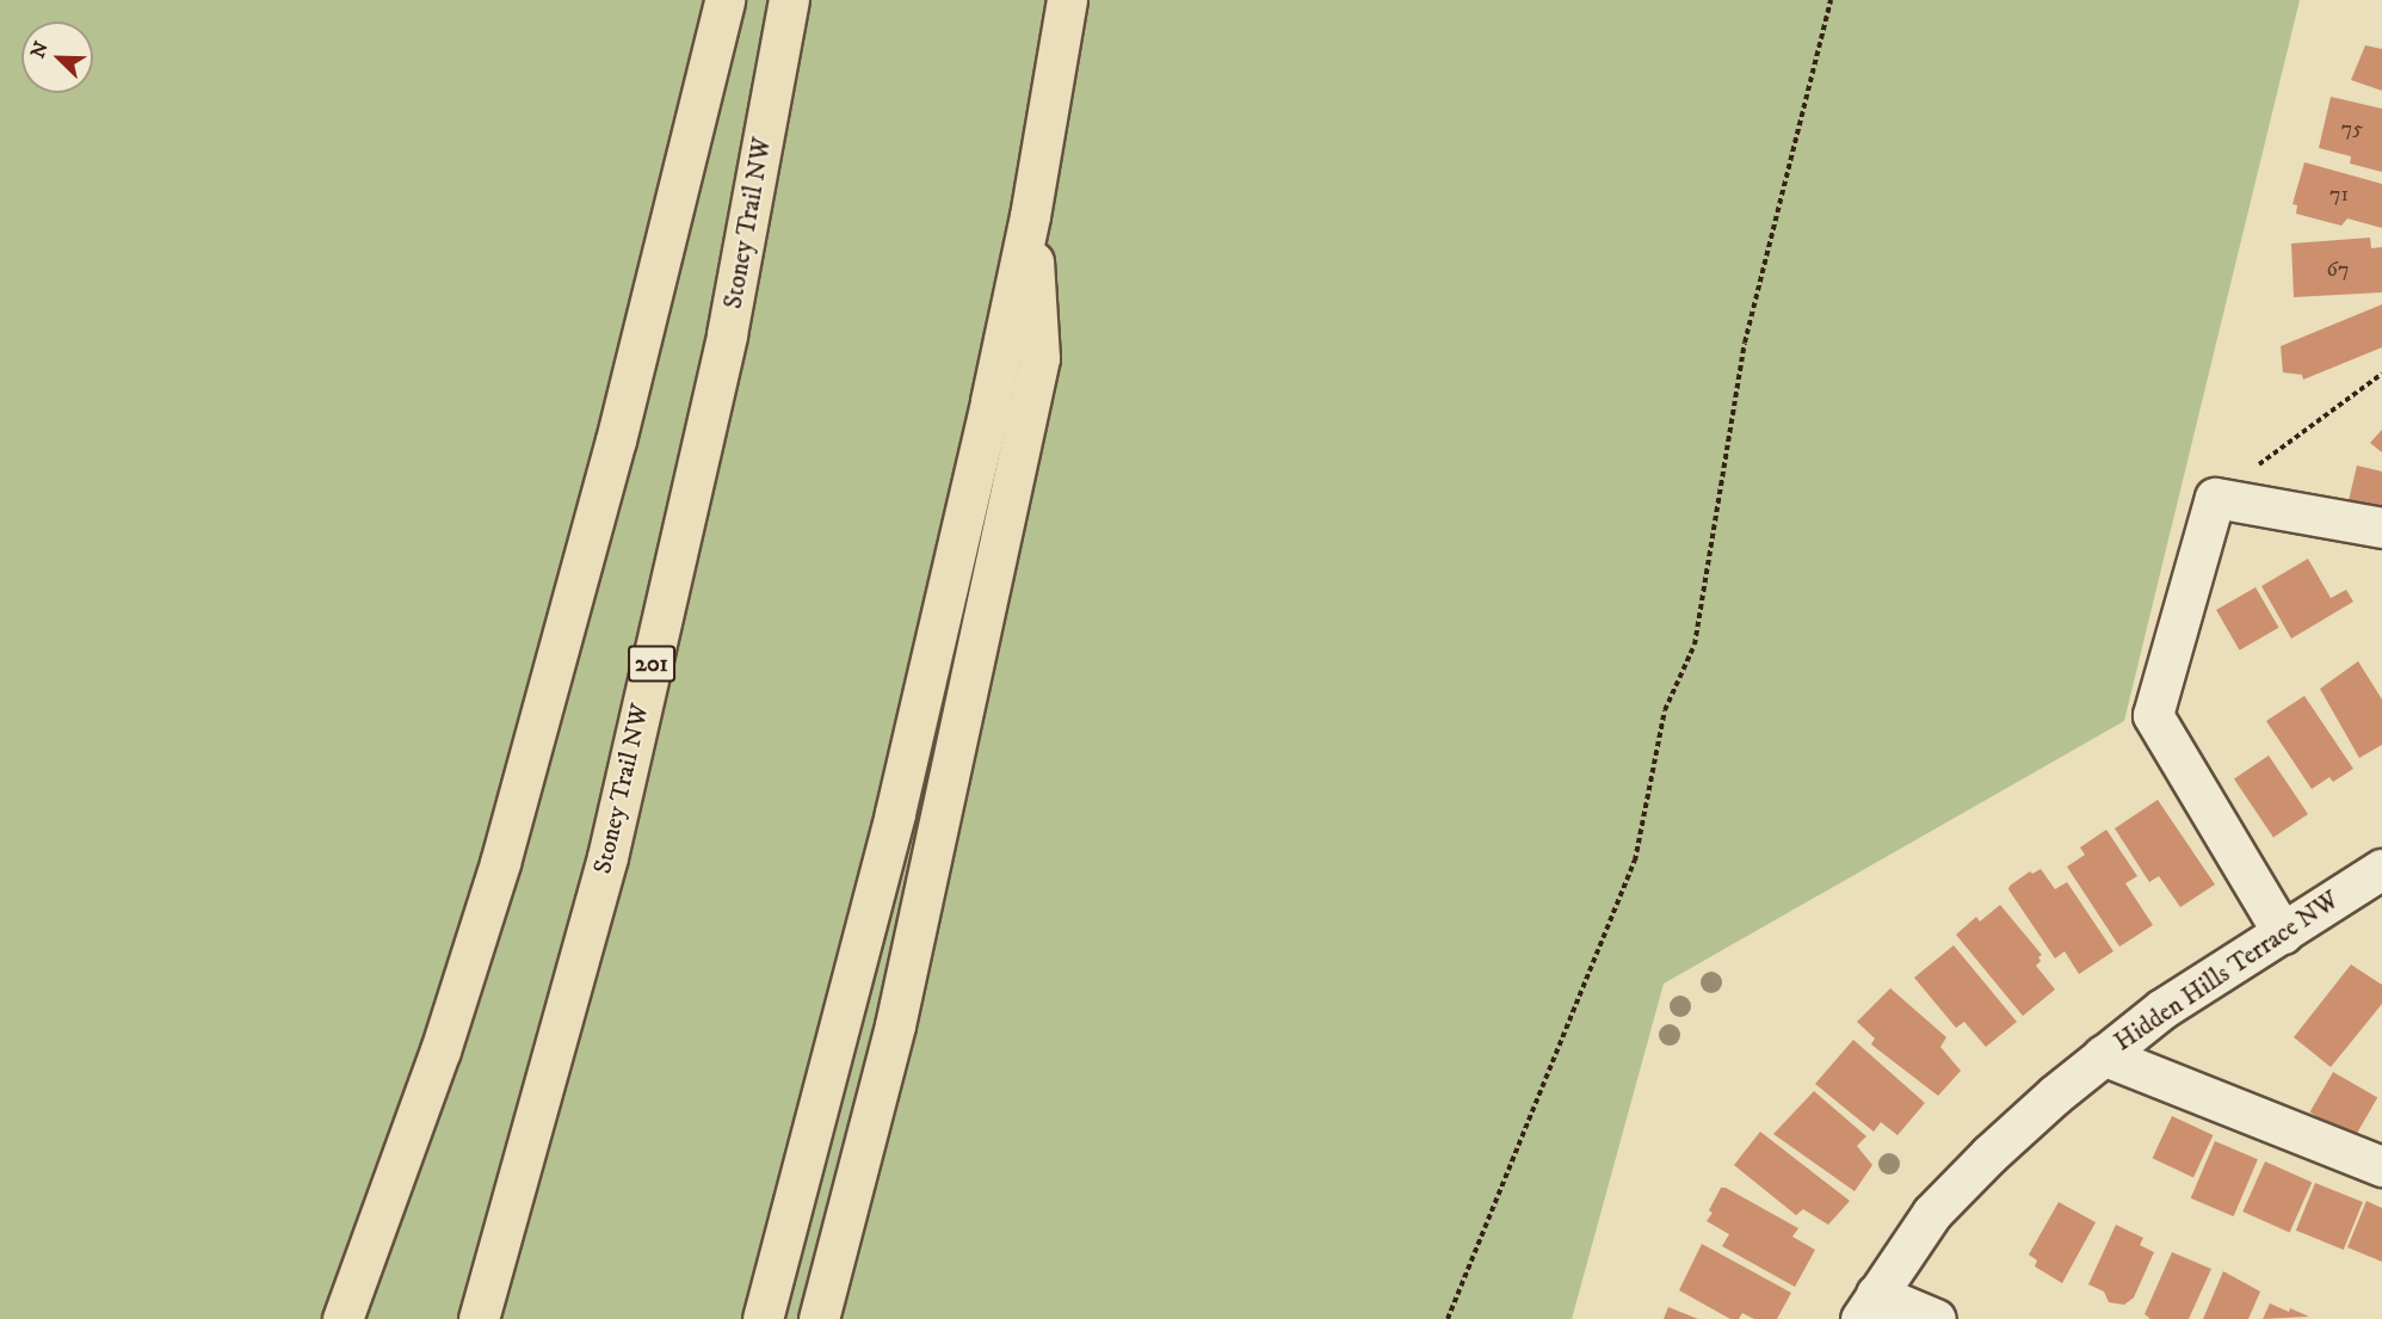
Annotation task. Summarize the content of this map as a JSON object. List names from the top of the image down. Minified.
{"streets":{"highway":["Stoney Trail NW","201"],"street":["Hidden Hills Terrace NW"]},"house_numbers":["75","71","67"],"north":"top left"}
